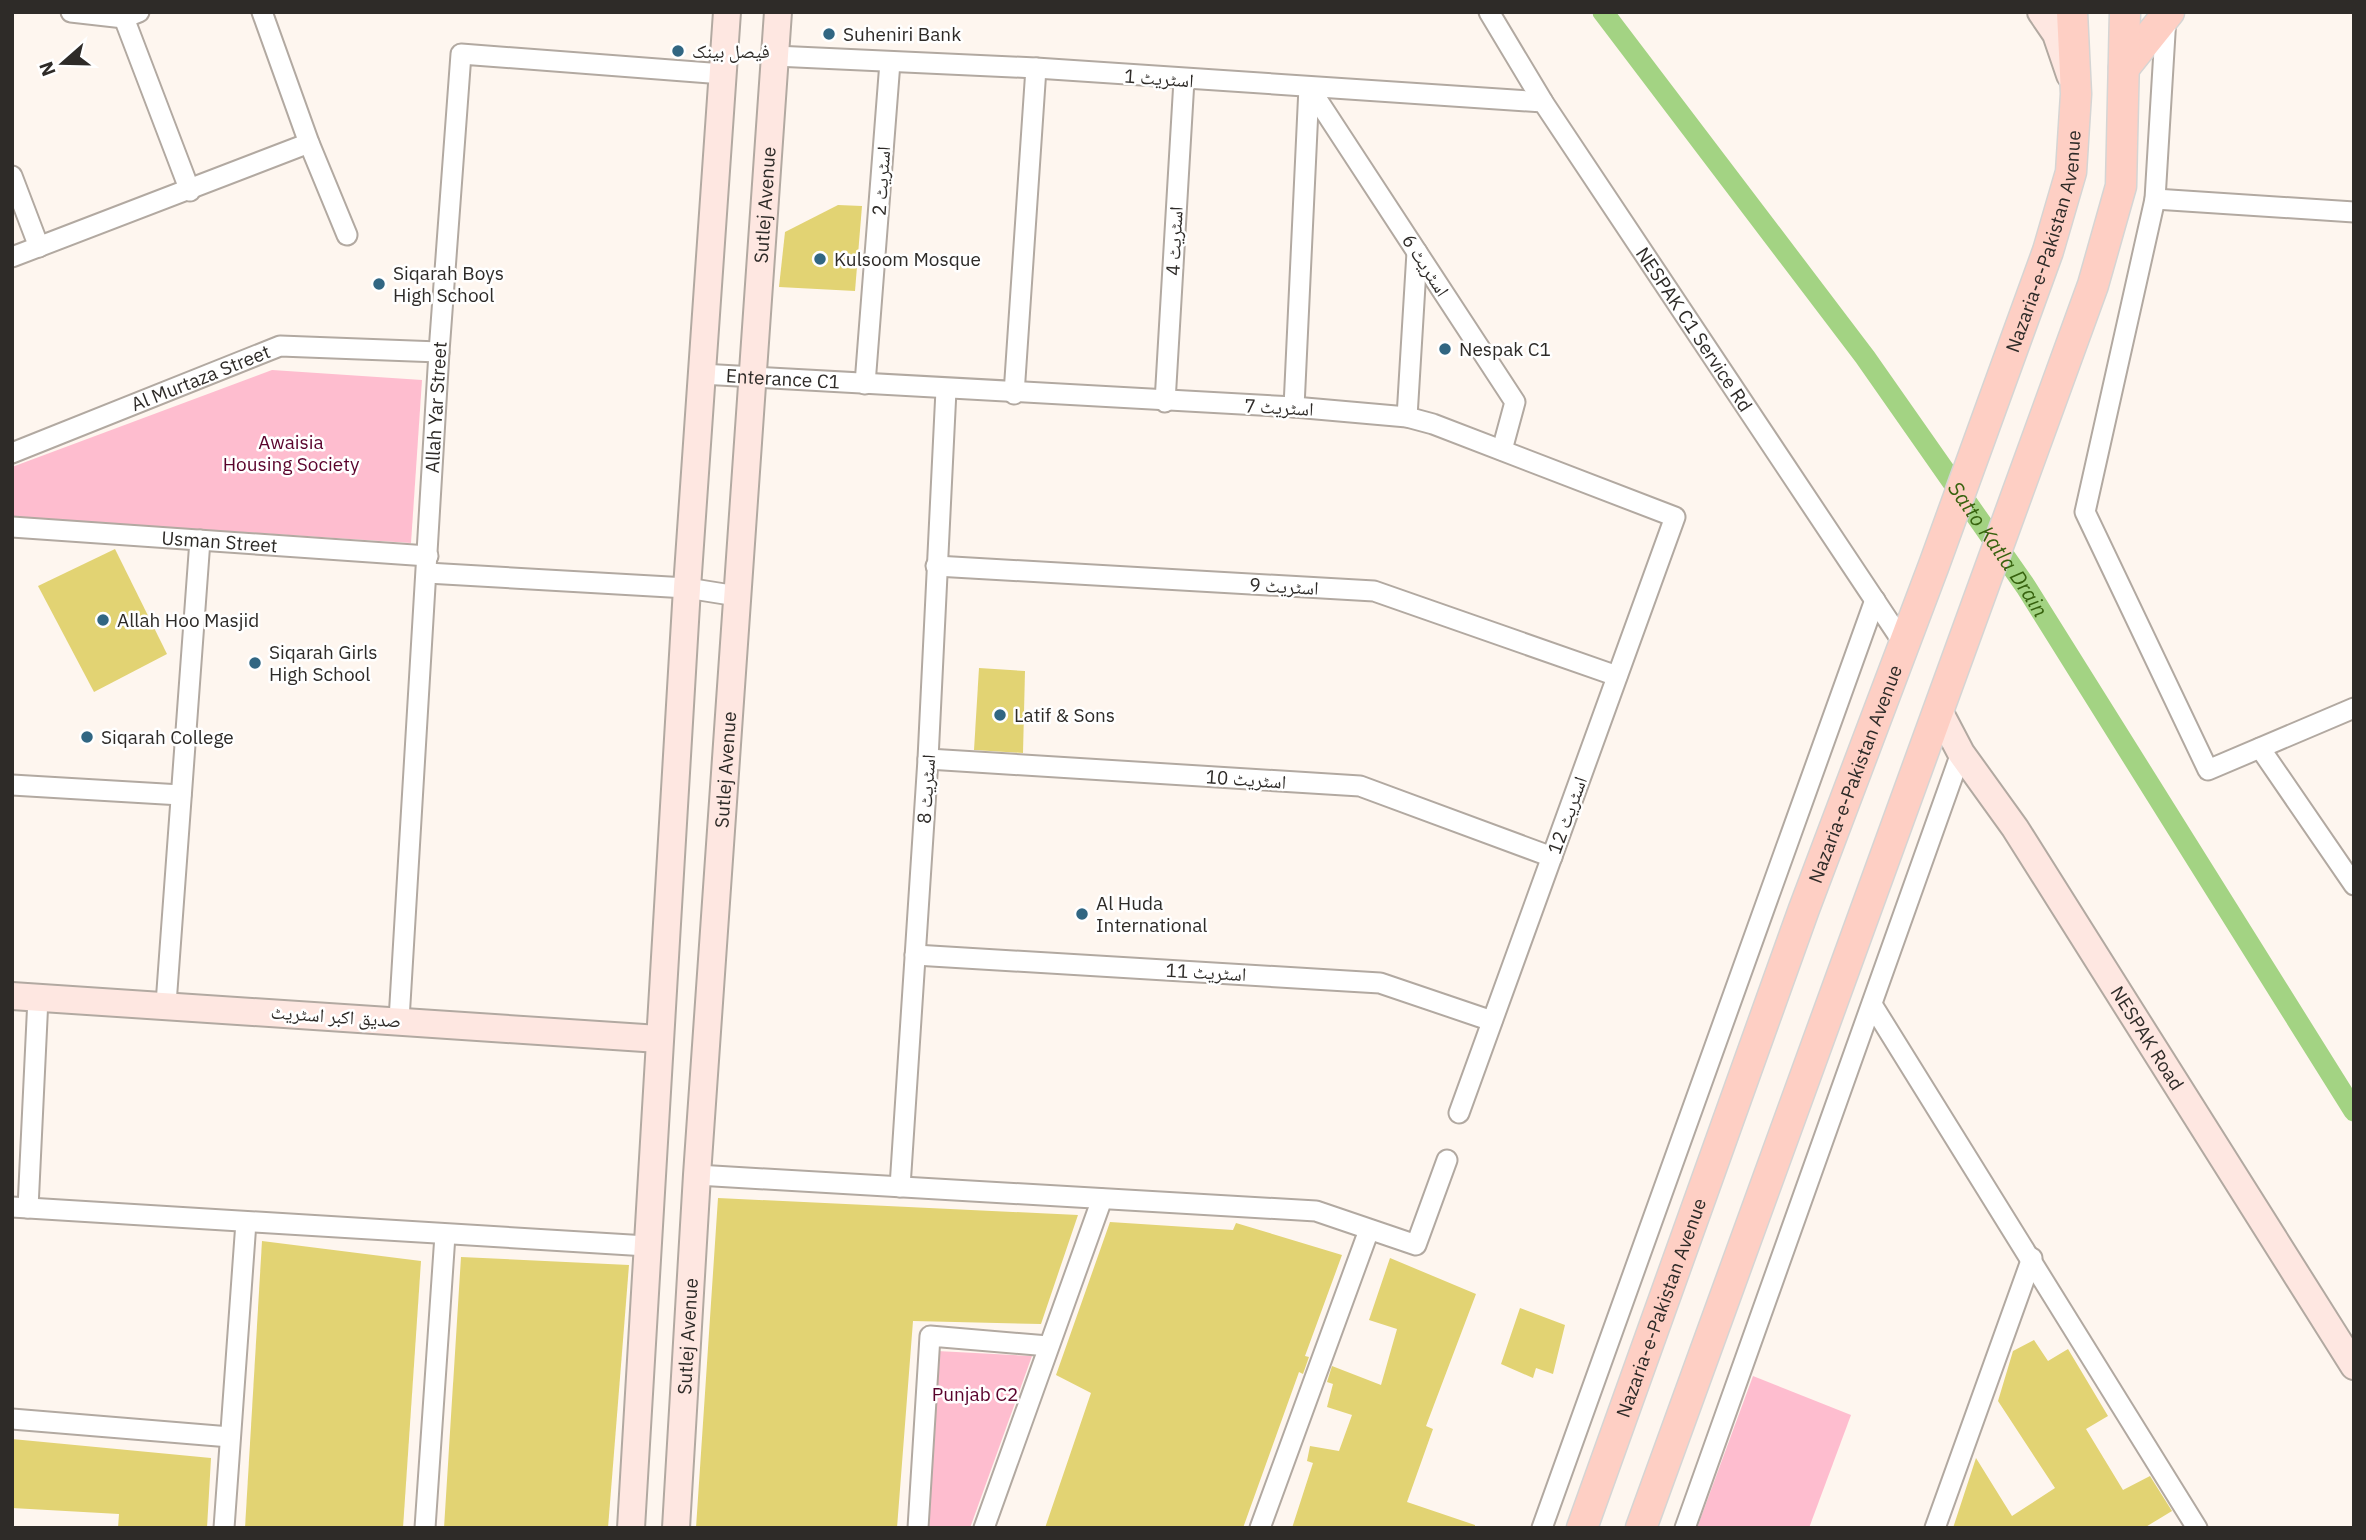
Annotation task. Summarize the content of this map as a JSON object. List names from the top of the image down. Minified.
{"streets":{"main road":["Nazaria-e-Pakistan Avenue"],"street":["اسٹریٹ 1","اسٹریٹ 2","Sutlej Avenue","اسٹریٹ 4","اسٹریٹ 6","NESPAK C1 Service Rd","Al Murtaza Street","Enterance C1","Allah Yar Street","اسٹریٹ 7","Usman Street","اسٹریٹ 9","اسٹریٹ 10","اسٹریٹ 8","اسٹریٹ 12","اسٹریٹ 11","صدیق اکبر اسٹریٹ","NESPAK Road"]},"crossings":[["اسٹریٹ 1","اسٹریٹ 2"],["اسٹریٹ 1","Sutlej Avenue"],["اسٹریٹ 1","اسٹریٹ 4"],["اسٹریٹ 1","اسٹریٹ 6"],["اسٹریٹ 1","NESPAK C1 Service Rd"],["اسٹریٹ 2","Enterance C1"],["اسٹریٹ 2","اسٹریٹ 7"],["Sutlej Avenue","Enterance C1"],["Sutlej Avenue","Usman Street"],["اسٹریٹ 4","اسٹریٹ 7"],["Nazaria-e-Pakistan Avenue","NESPAK C1 Service Rd"],["اسٹریٹ 6","اسٹریٹ 7"],["Al Murtaza Street","Allah Yar Street"],["Enterance C1","اسٹریٹ 7"],["Allah Yar Street","Usman Street"],["Allah Yar Street","صدیق اکبر اسٹریٹ"],["اسٹریٹ 7","اسٹریٹ 8"],["اسٹریٹ 7","اسٹریٹ 12"],["اسٹریٹ 9","اسٹریٹ 8"],["اسٹریٹ 9","اسٹریٹ 12"],["اسٹریٹ 10","اسٹریٹ 8"],["اسٹریٹ 10","اسٹریٹ 12"],["اسٹریٹ 8","اسٹریٹ 11"],["اسٹریٹ 12","اسٹریٹ 11"]],"water":["Satto Katla Drain"],"parks":["Awaisia Housing Society","Punjab C2"],"places":["Suheniri Bank","فیصل بینک","Kulsoom Mosque","Siqarah Boys High School","Nespak C1","Allah Hoo Masjid","Siqarah Girls High School","Latif & Sons","Siqarah College","Al Huda International"],"north":"left"}
